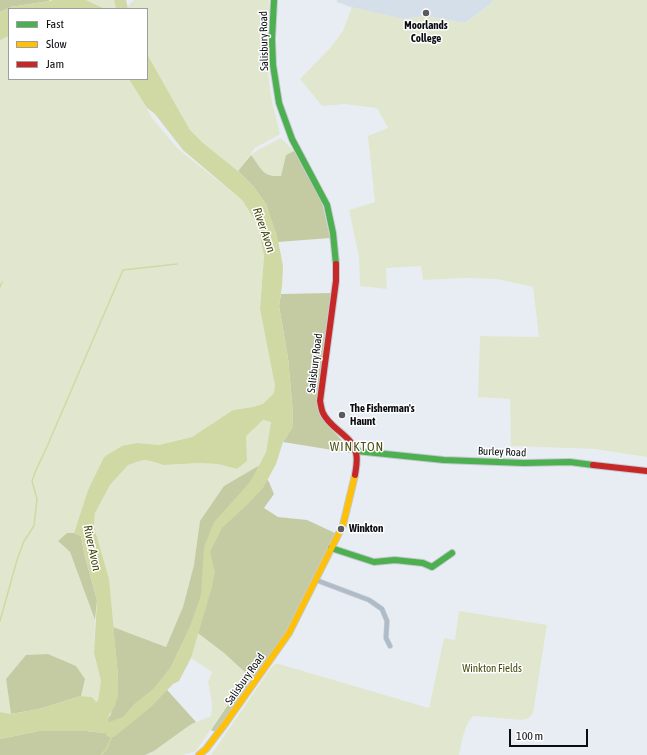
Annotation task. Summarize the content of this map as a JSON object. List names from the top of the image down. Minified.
{"streets":{"main road":["Salisbury Road","Burley Road"]},"crossings":[["Salisbury Road","Burley Road"]],"districts":["WINKTON"],"water":["River Avon"],"parks":["Winkton Fields"],"places":["Moorlands College","The Fisherman's Haunt","Winkton"],"legend":["Fast","Slow","Jam"],"scale_bar":"100 m"}
